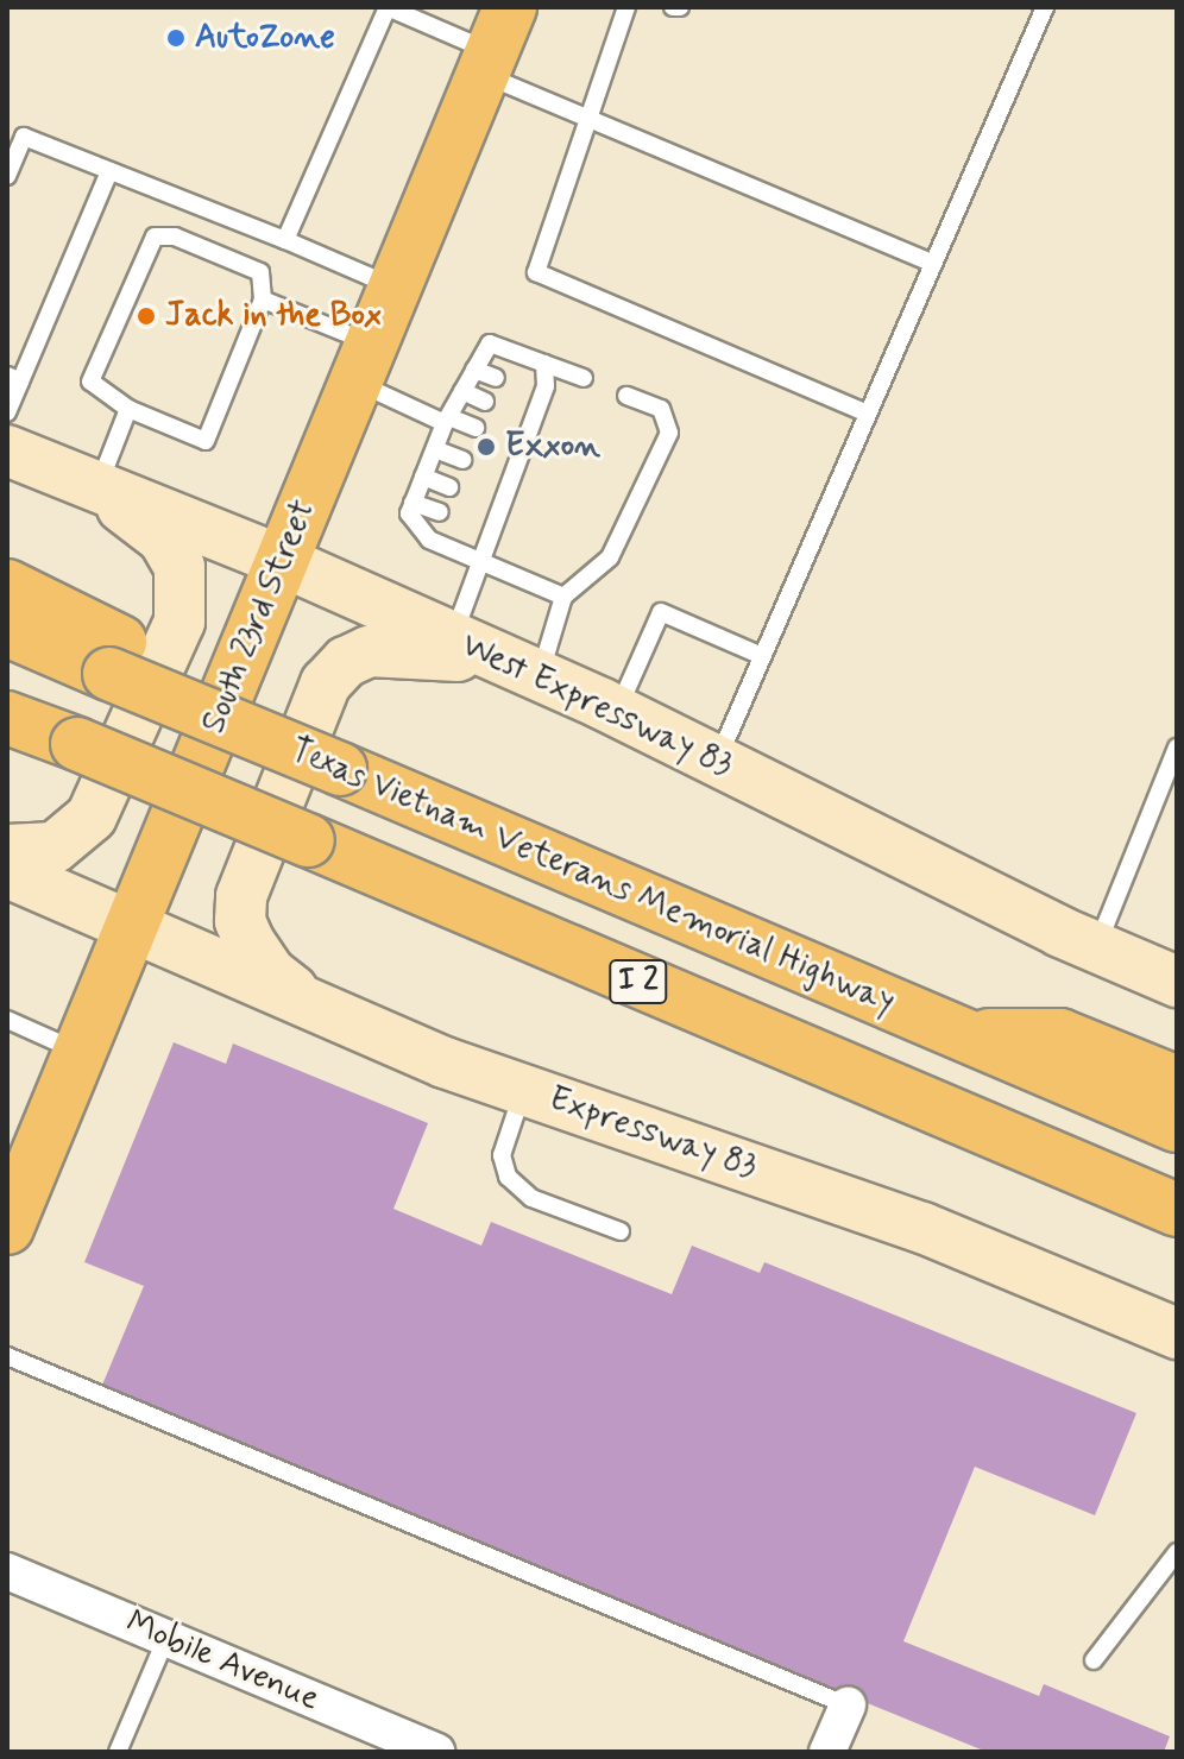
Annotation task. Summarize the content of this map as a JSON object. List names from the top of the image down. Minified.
{"streets":{"main road":["South 23rd Street","West Expressway 83","Texas Vietnam Veterans Memorial Highway","I 2","Expressway 83"],"street":["Mobile Avenue"]},"crossings":[["South 23rd Street","West Expressway 83"],["South 23rd Street","Expressway 83"]],"places":["AutoZone","Jack in the Box","Exxon"]}
